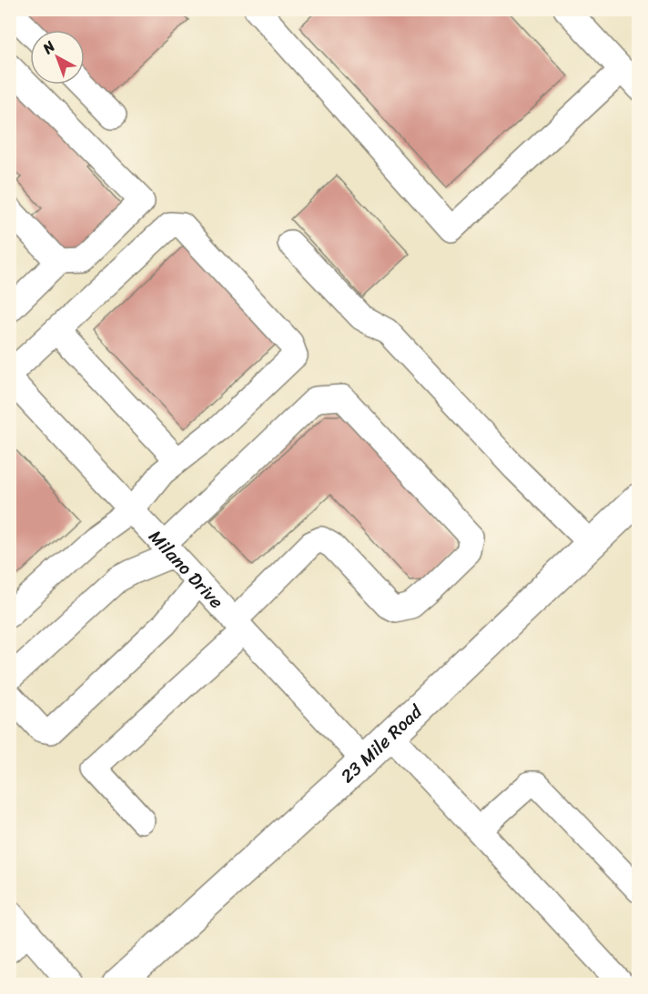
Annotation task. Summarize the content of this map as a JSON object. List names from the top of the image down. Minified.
{"streets":{"main road":["23 Mile Road"],"street":["Milano Drive"]},"crossings":[["Milano Drive","23 Mile Road"]],"north":"top left"}
